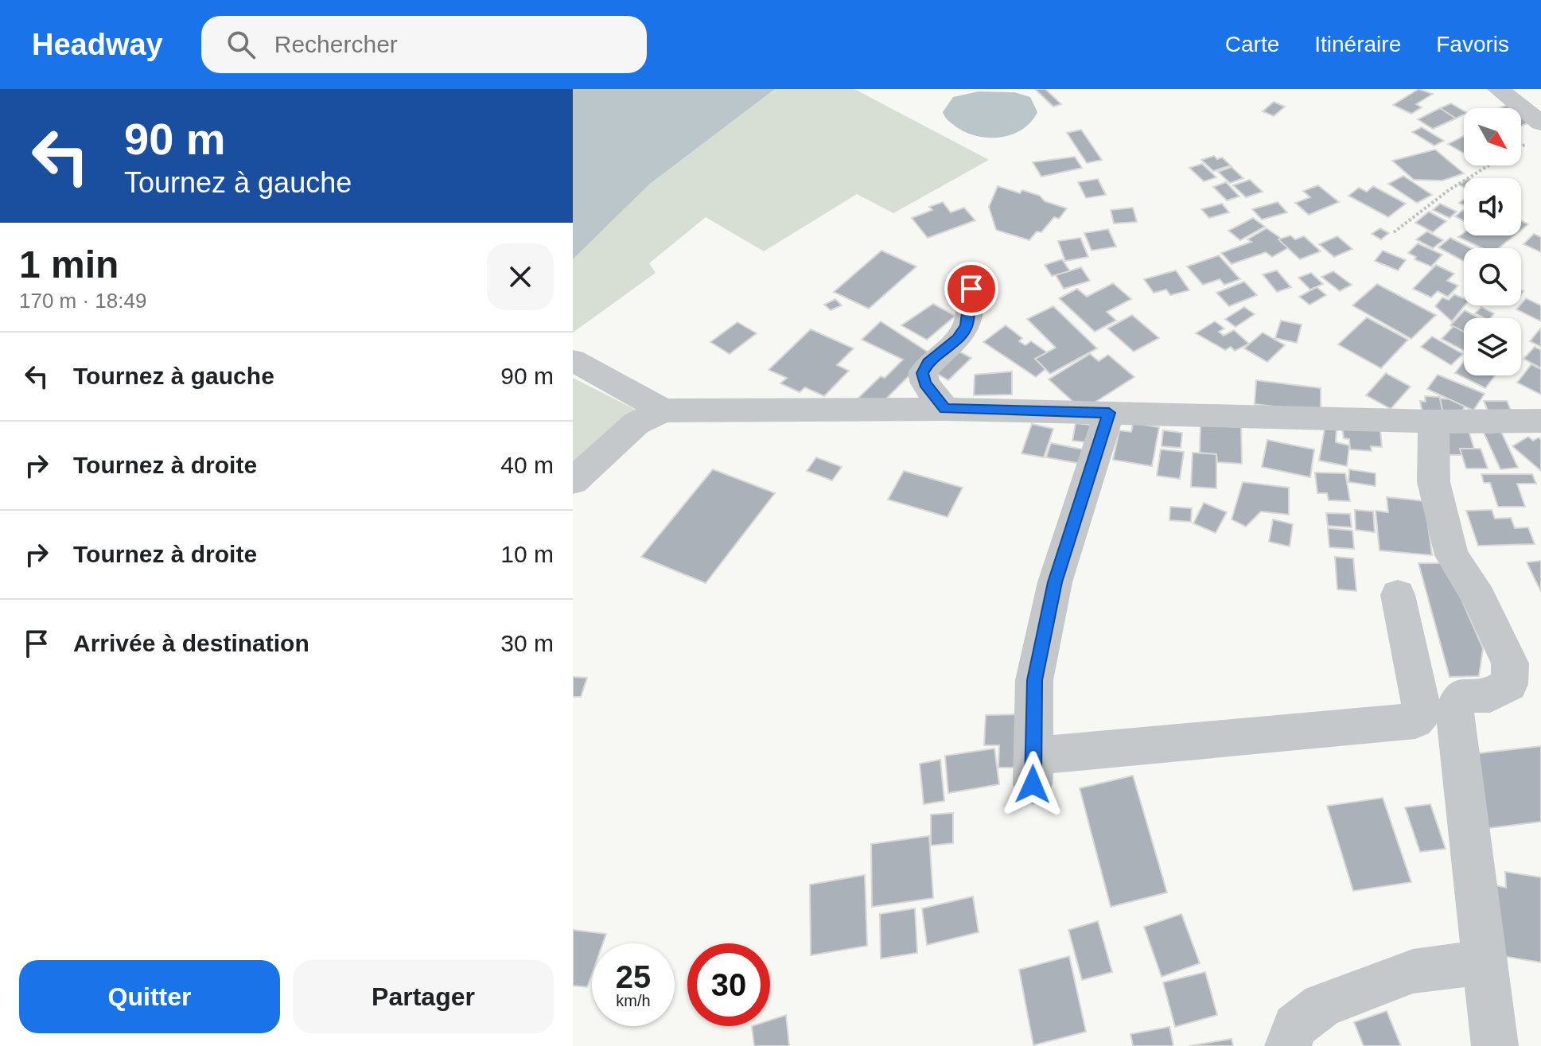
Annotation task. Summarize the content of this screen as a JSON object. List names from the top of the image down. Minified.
{"north":"bottom right","page":{"header":"Headway","search":"Rechercher","nav":["Carte","Itinéraire","Favoris"],"turn":["90 m","Tournez à gauche"],"heading":["1 min","170 m · 18:49"],"list":[{"name":"Tournez à gauche","value":"90 m"},{"name":"Tournez à droite","value":"40 m"},{"name":"Tournez à droite","value":"10 m"},{"name":"Arrivée à destination","value":"30 m"}],"speed":"25 km/h","limit":"30","buttons":["Quitter","Partager"]}}
